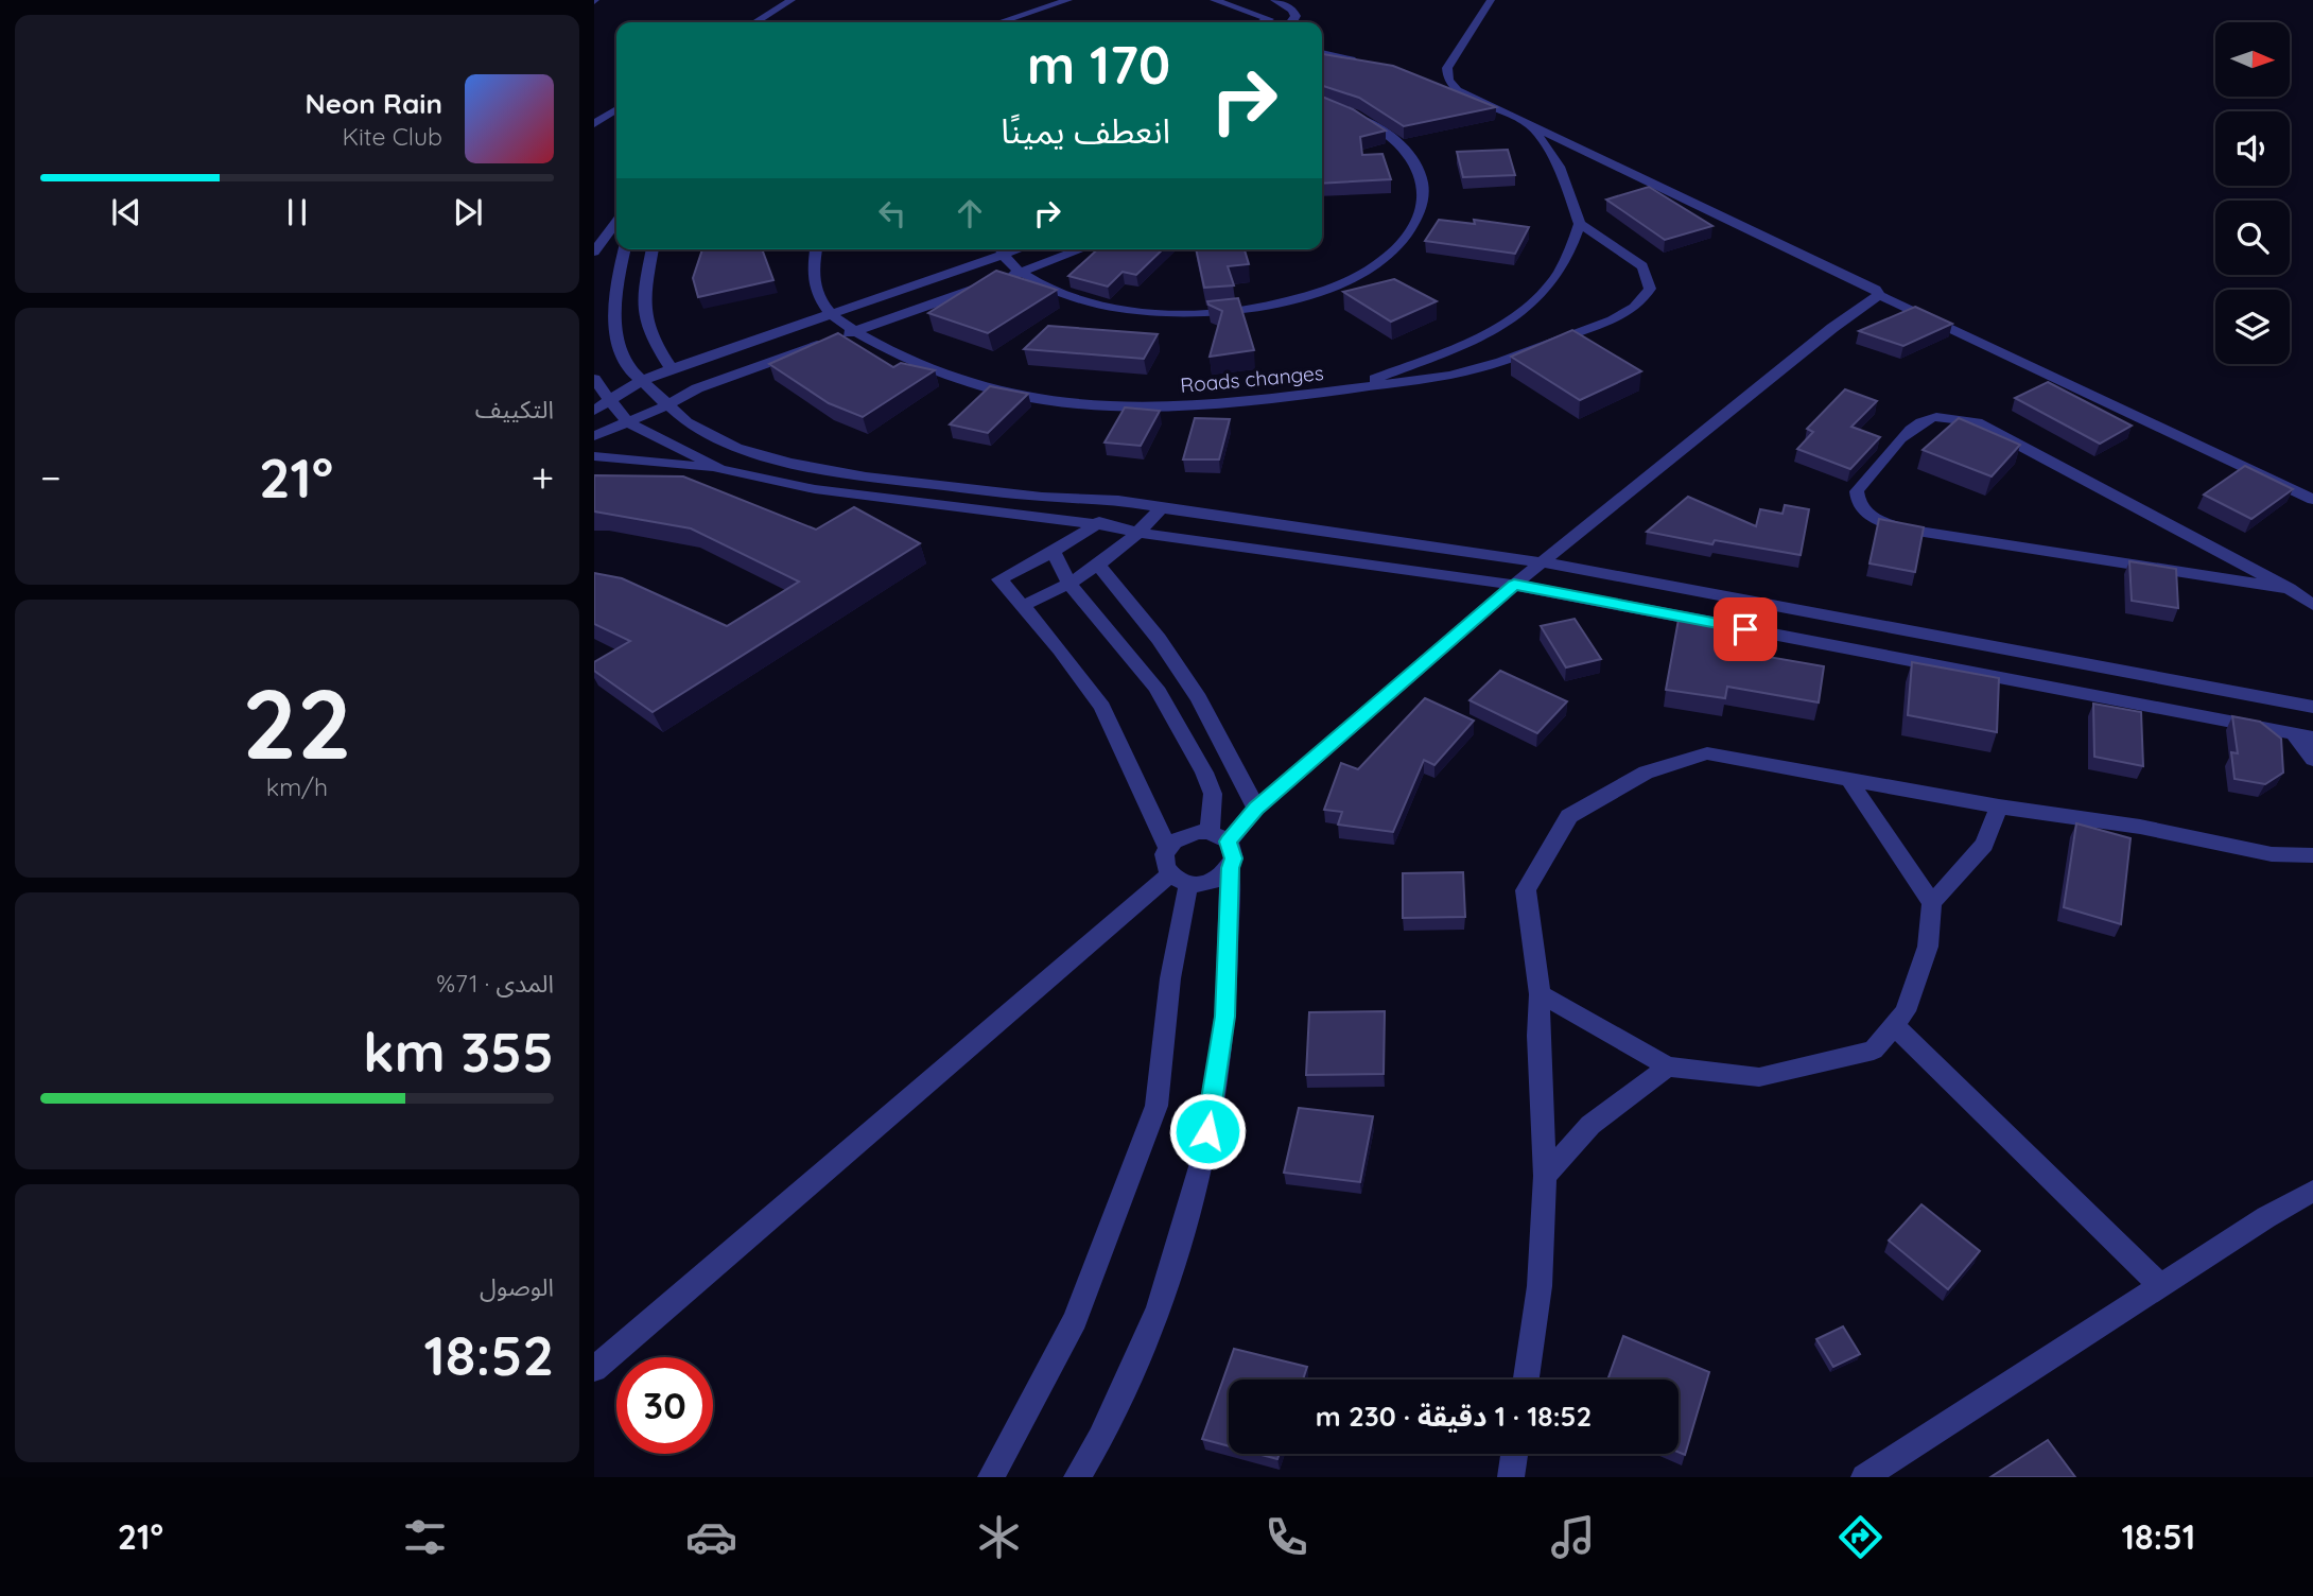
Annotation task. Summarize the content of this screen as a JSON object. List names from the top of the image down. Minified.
{"streets":{"street":["Roads changes"]},"north":"right","page":{"turn":["170 m","انعطف يمينًا"],"song":["Neon Rain","Kite Club"],"tile":["التكييف",["22","km/h"],["المدى · 71%","355 km"],["الوصول","18:52"]],"heat":["−","21°","+"],"limit":"30","trip":"18:52 · 1 دقيقة · 230 m","tabs":["18:51","21°"]}}
